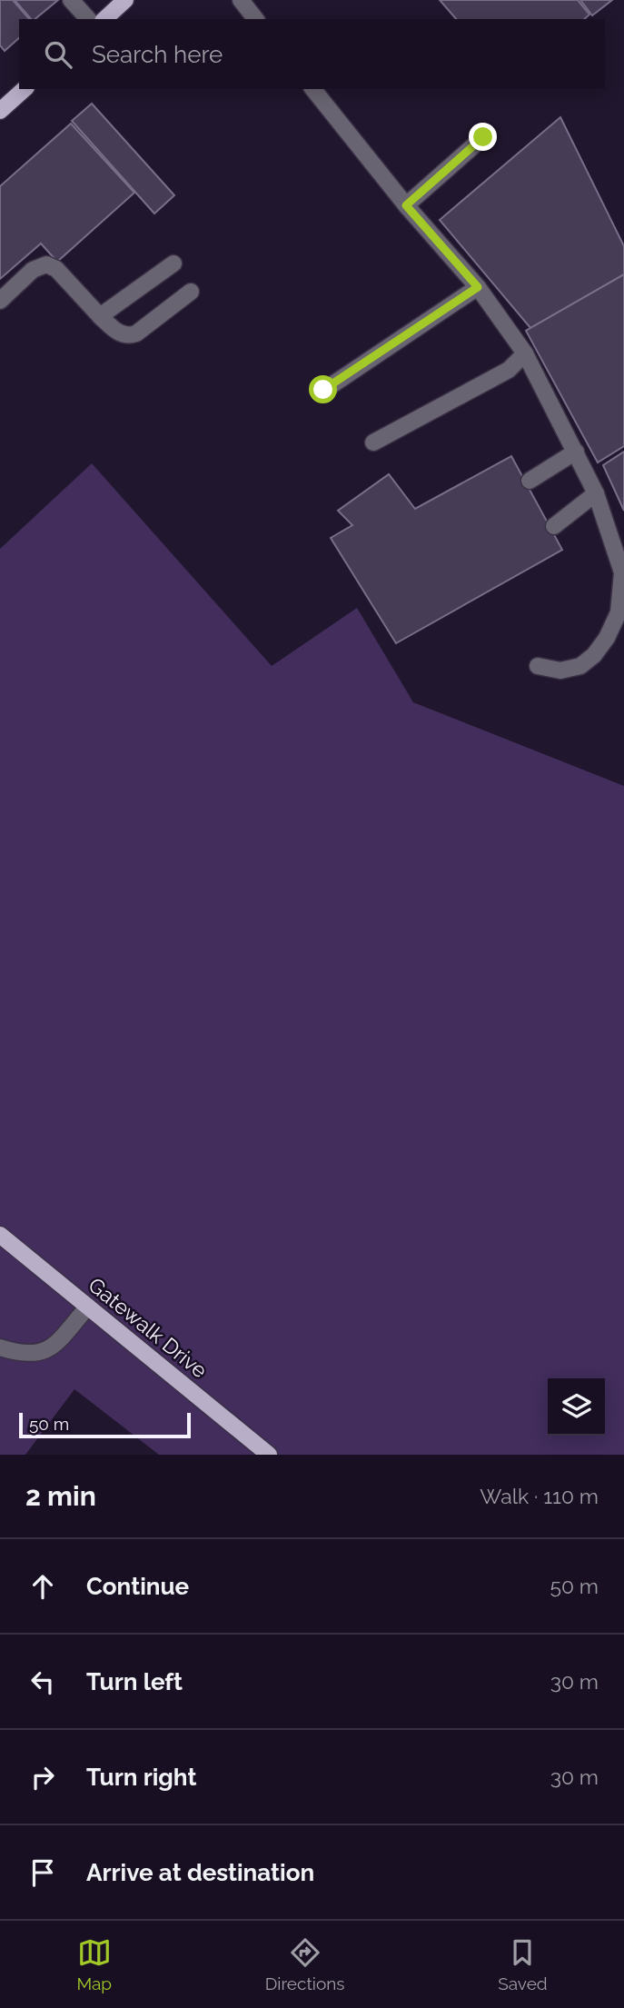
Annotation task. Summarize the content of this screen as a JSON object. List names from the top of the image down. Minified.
{"streets":{"main road":["Gatewalk Drive"]},"scale_bar":"50 m","page":{"search":"Search here","scale":"50 m","heading":["2 min","Walk · 110 m"],"list":[["Continue","50 m"],["Turn left","30 m"],["Turn right","30 m"],"Arrive at destination"],"nav":["Map","Directions","Saved"]}}
